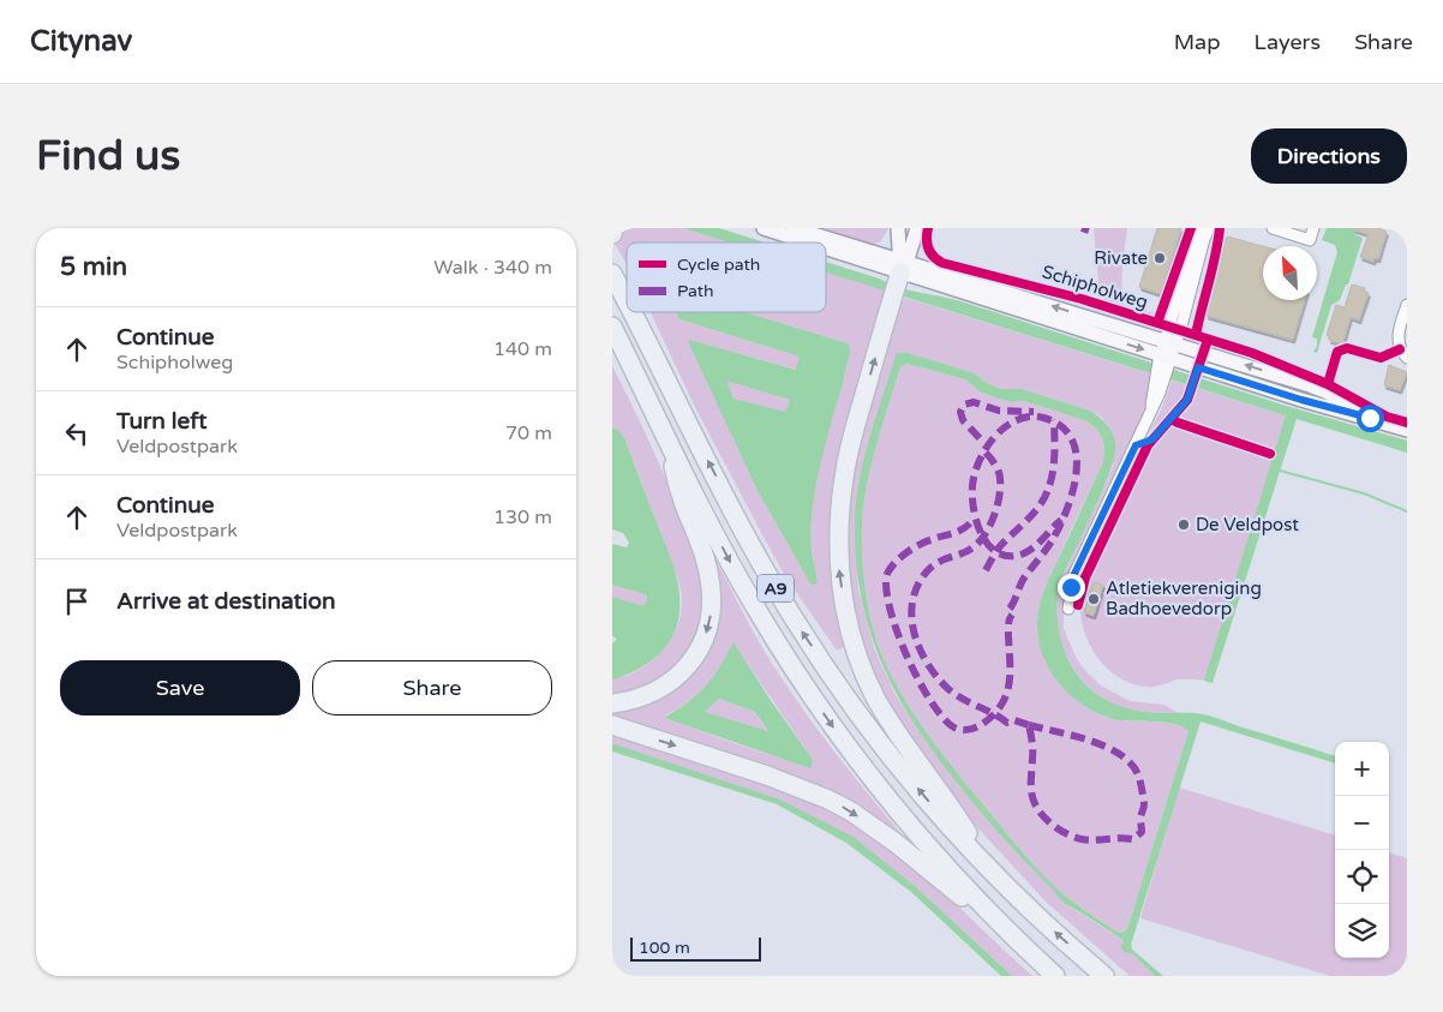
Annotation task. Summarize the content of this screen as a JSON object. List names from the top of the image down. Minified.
{"streets":{"highway":["A9"],"main road":["Schipholweg"]},"crossings":[["Schipholweg","A9"]],"places":["Rivate","De Veldpost","Atletiekvereniging Badhoevedorp"],"legend":["Cycle path","Path"],"scale_bar":"100 m","north":"top left","page":{"header":"Citynav","nav":["Map","Layers","Share"],"buttons":["Directions",["Save","Share"]],"title":"Find us","heading":["5 min","Walk · 340 m"],"list":[["Continue","Schipholweg","140 m"],["Turn left","Veldpostpark","70 m"],["Continue","Veldpostpark","130 m"],"Arrive at destination"],"map_buttons":["+","−"],"scale":"100 m"}}
